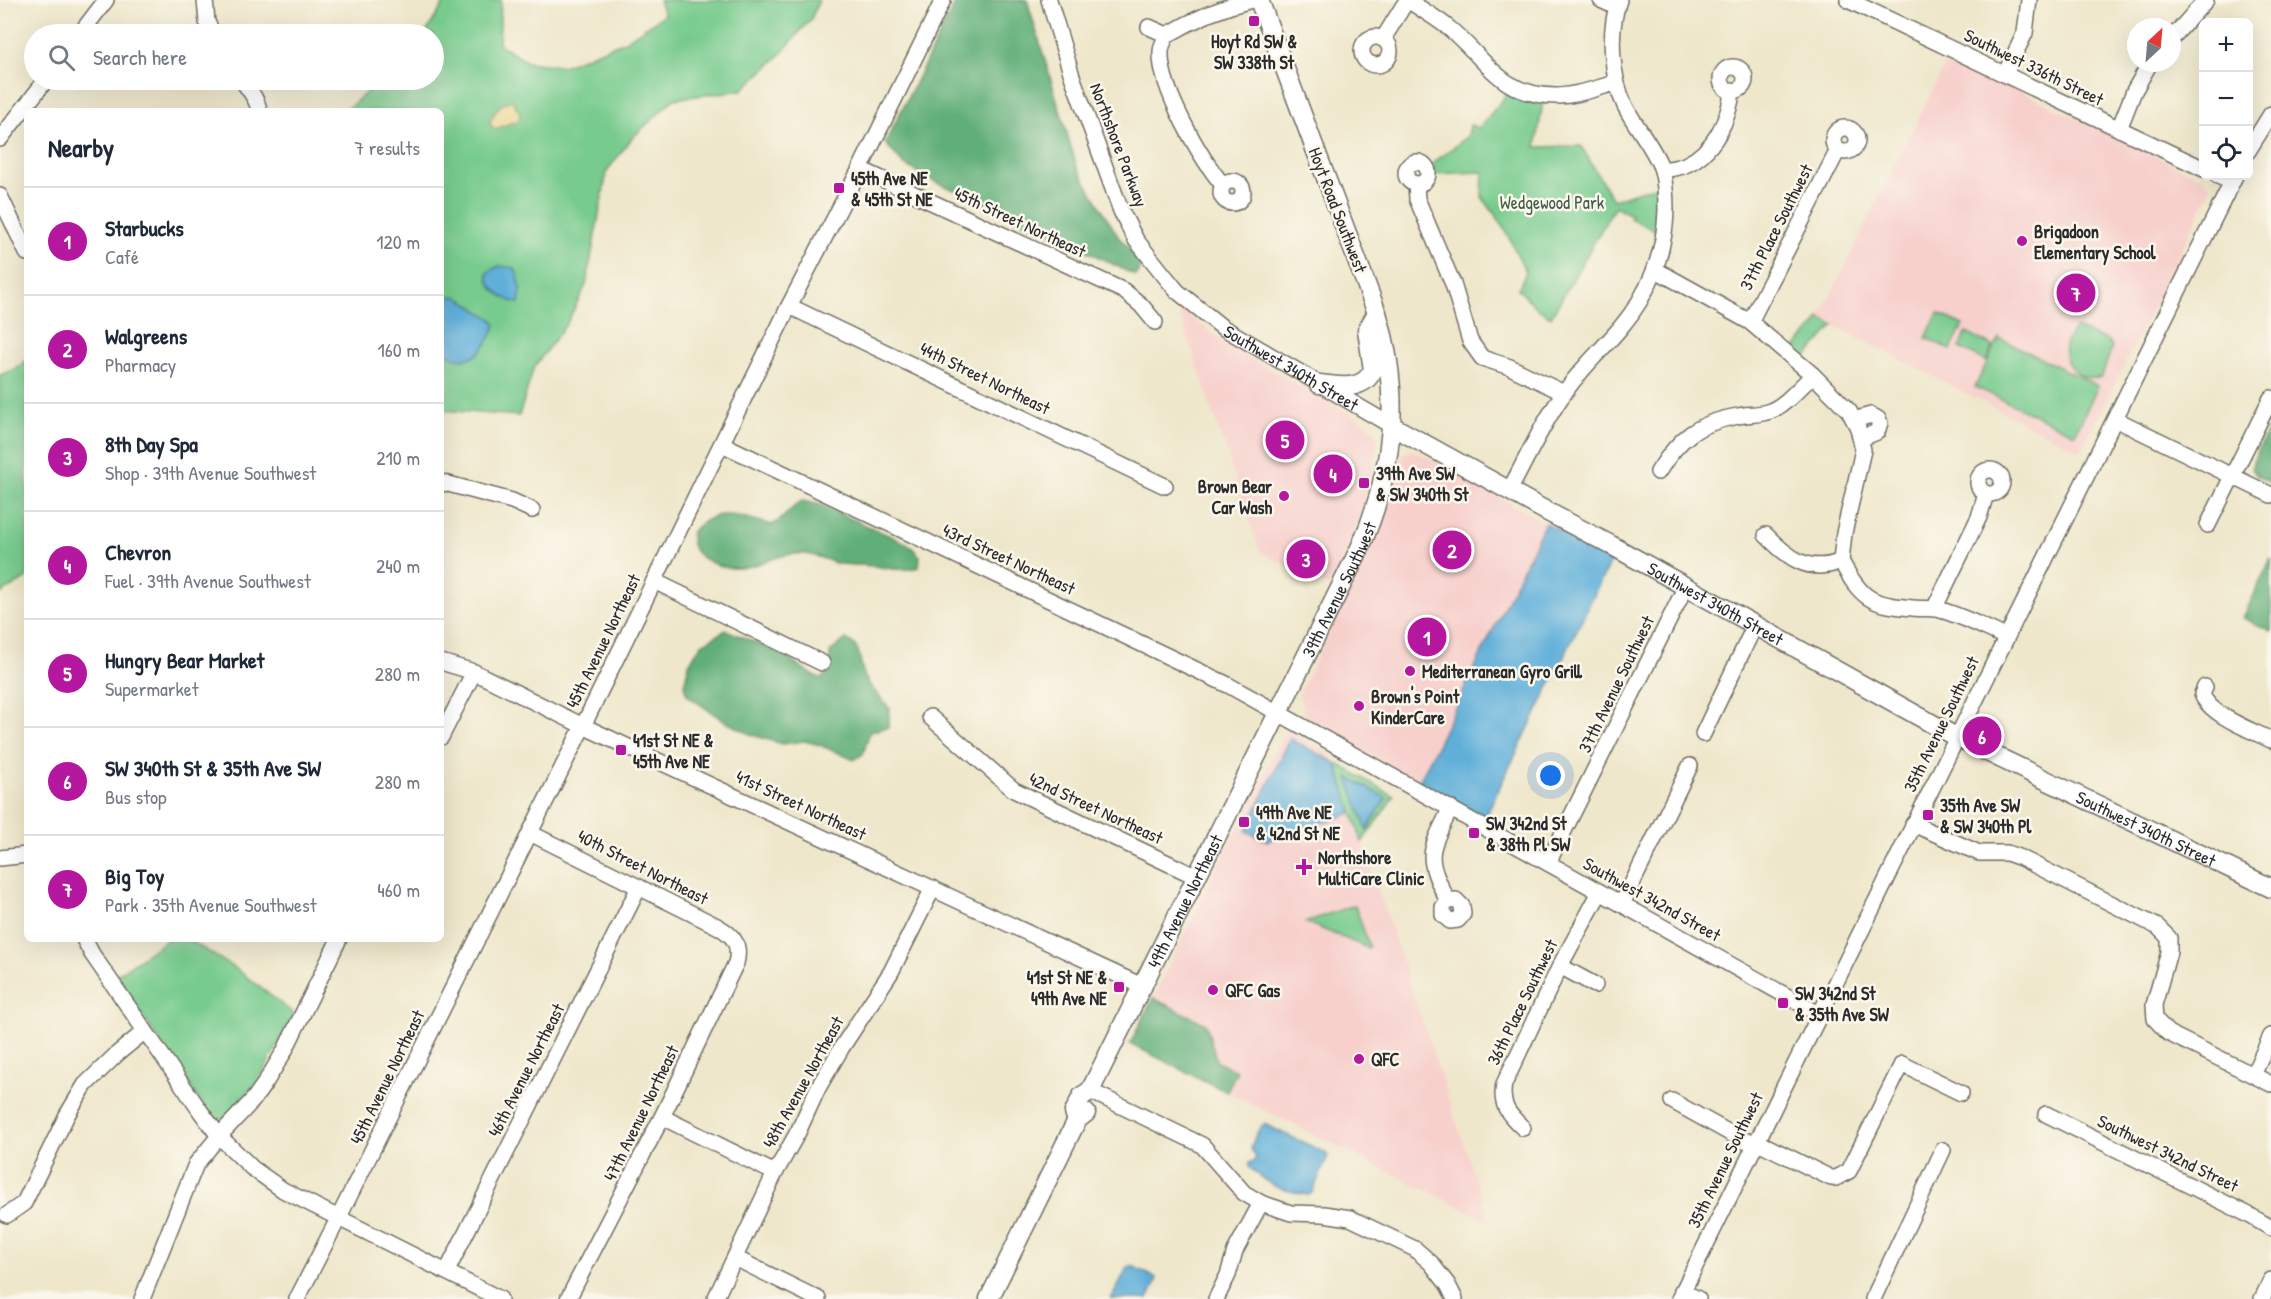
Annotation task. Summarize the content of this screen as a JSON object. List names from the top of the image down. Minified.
{"streets":{"main road":["Hoyt Road Southwest","Southwest 340th Street","39th Avenue Southwest","49th Avenue Northeast"],"street":["Southwest 336th Street","Northshore Parkway","45th Street Northeast","37th Place Southwest","44th Street Northeast","43rd Street Northeast","45th Avenue Northeast","37th Avenue Southwest","35th Avenue Southwest","41st Street Northeast","42nd Street Northeast","40th Street Northeast","Southwest 342nd Street","36th Place Southwest","46th Avenue Northeast","48th Avenue Northeast","47th Avenue Northeast"]},"crossings":[["Northshore Parkway","Southwest 340th Street"],["Hoyt Road Southwest","Southwest 340th Street"],["Hoyt Road Southwest","39th Avenue Southwest"],["45th Street Northeast","45th Avenue Northeast"],["Southwest 340th Street","39th Avenue Southwest"],["Southwest 340th Street","37th Avenue Southwest"],["Southwest 340th Street","35th Avenue Southwest"],["44th Street Northeast","45th Avenue Northeast"],["43rd Street Northeast","39th Avenue Southwest"],["43rd Street Northeast","45th Avenue Northeast"],["43rd Street Northeast","Southwest 342nd Street"],["43rd Street Northeast","49th Avenue Northeast"],["39th Avenue Southwest","Southwest 342nd Street"],["39th Avenue Southwest","49th Avenue Northeast"],["45th Avenue Northeast","41st Street Northeast"],["45th Avenue Northeast","40th Street Northeast"],["37th Avenue Southwest","Southwest 342nd Street"],["35th Avenue Southwest","Southwest 342nd Street"],["41st Street Northeast","49th Avenue Northeast"],["41st Street Northeast","48th Avenue Northeast"],["42nd Street Northeast","49th Avenue Northeast"],["40th Street Northeast","46th Avenue Northeast"],["40th Street Northeast","47th Avenue Northeast"],["Southwest 342nd Street","49th Avenue Northeast"],["Southwest 342nd Street","36th Place Southwest"]],"parks":["Wedgewood Park"],"places":{"transit":["Hoyt Rd SW & SW 338th St","45th Ave NE & 45th St NE","39th Ave SW & SW 340th St","41st St NE & 45th Ave NE","35th Ave SW & SW 340th Pl","49th Ave NE & 42nd St NE","SW 342nd St & 38th Pl SW","41st St NE & 49th Ave NE","SW 342nd St & 35th Ave SW"],"other":["Brigadoon Elementary School","Brown Bear Car Wash","Mediterranean Gyro Grill","Brown's Point KinderCare","QFC Gas","QFC"],"health":["Northshore MultiCare Clinic"]},"north":"top right","page":{"map_buttons":["+","−"],"search":"Search here","heading":["Nearby","7 results"],"list":[{"mark":"1","name":"Starbucks","note":"Café","value":"120 m"},{"mark":"2","name":"Walgreens","note":"Pharmacy","value":"160 m"},{"mark":"3","name":"8th Day Spa","note":"Shop · 39th Avenue Southwest","value":"210 m"},{"mark":"4","name":"Chevron","note":"Fuel · 39th Avenue Southwest","value":"240 m"},{"mark":"5","name":"Hungry Bear Market","note":"Supermarket","value":"280 m"},{"mark":"6","name":"SW 340th St & 35th Ave SW","note":"Bus stop","value":"280 m"},{"mark":"7","name":"Big Toy","note":"Park · 35th Avenue Southwest","value":"460 m"}],"pins":["7","5","4","2","3","1","6"]}}
